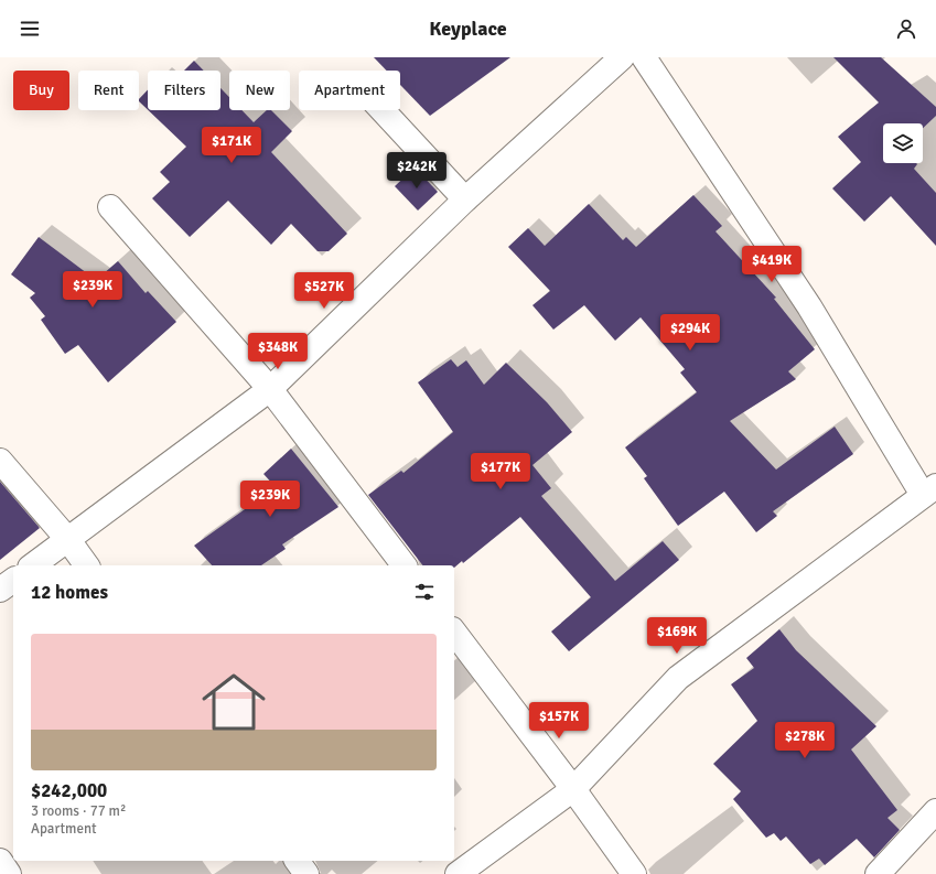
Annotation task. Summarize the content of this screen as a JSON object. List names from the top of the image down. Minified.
{"page":{"header":"Keyplace","chip":["Buy","Rent","Filters","New","Apartment"],"price":["$171K","$242K","$419K","$239K","$527K","$294K","$348K","$177K","$239K","$169K","$157K","$278K"],"heading":"12 homes","list":[{"name":"$242,000","note":"3 rooms · 77 m² · Apartment"}]}}
